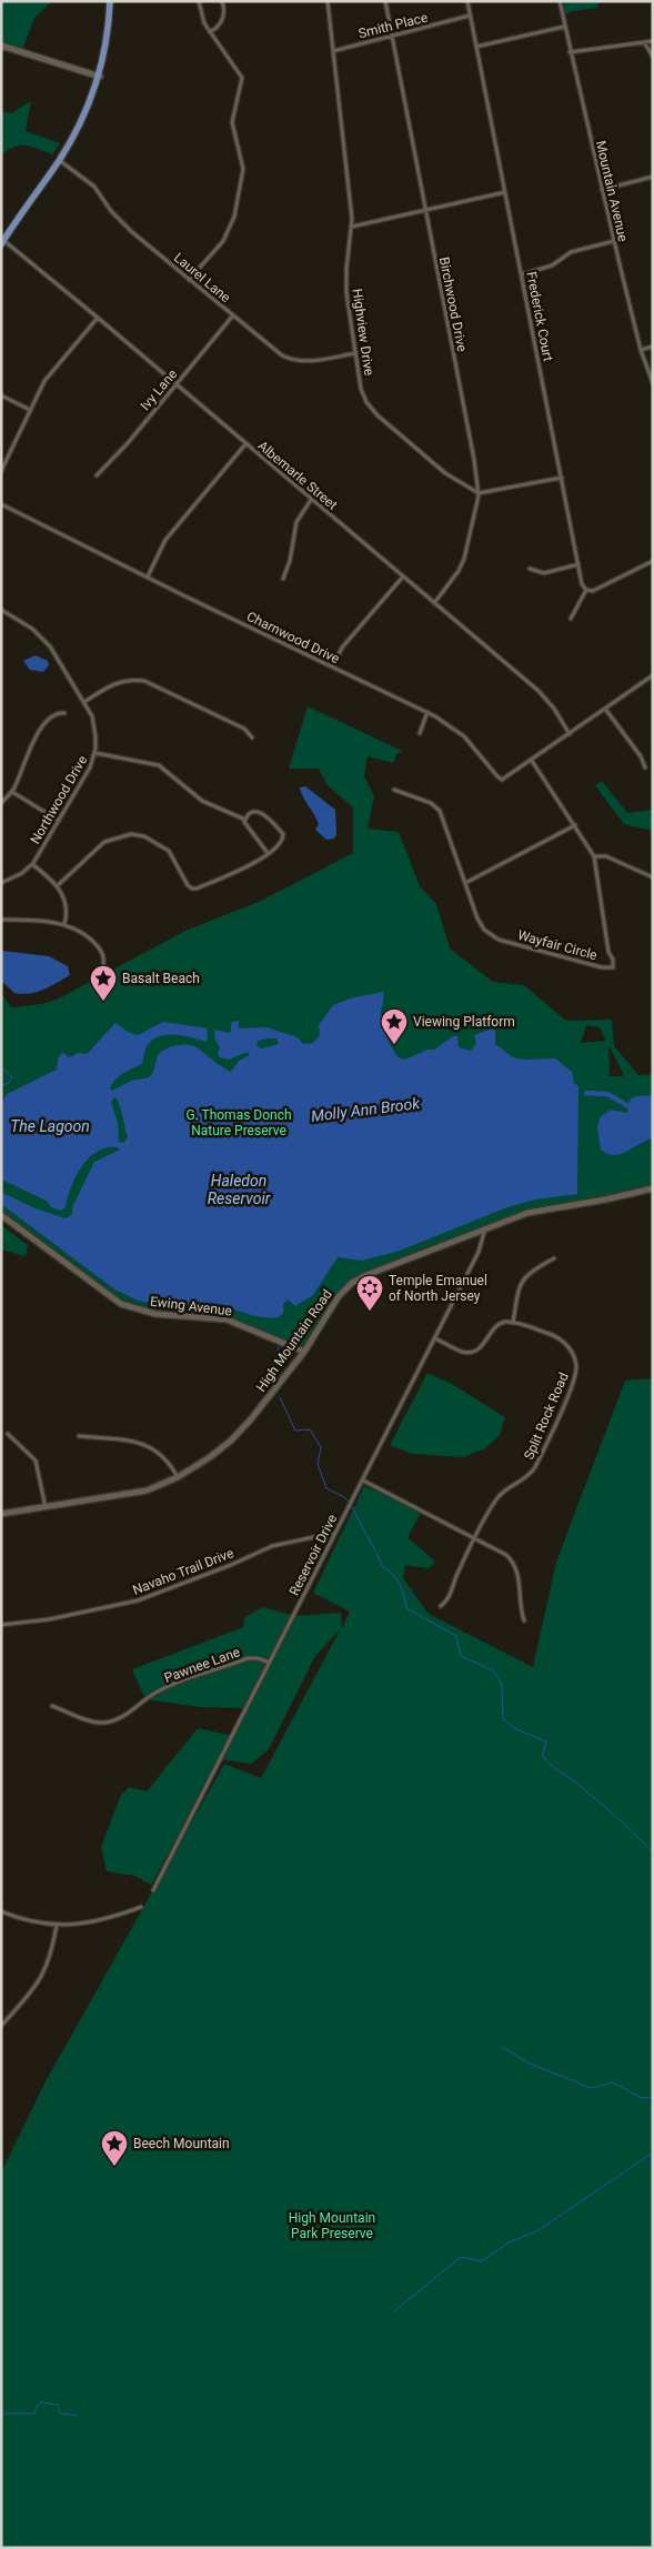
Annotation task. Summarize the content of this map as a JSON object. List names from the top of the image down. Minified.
{"streets":{"main road":["Ewing Avenue","High Mountain Road"],"street":["Smith Place","Mountain Avenue","Laurel Lane","Birchwood Drive","Frederick Court","Highview Drive","Ivy Lane","Albemarle Street","Charnwood Drive","Northwood Drive","Wayfair Circle","Split Rock Road","Reservoir Drive","Navaho Trail Drive","Pawnee Lane"]},"crossings":[["Smith Place","Birchwood Drive"],["Smith Place","Highview Drive"],["Laurel Lane","Highview Drive"],["Laurel Lane","Ivy Lane"],["Birchwood Drive","Highview Drive"],["Birchwood Drive","Albemarle Street"],["Ivy Lane","Albemarle Street"],["Albemarle Street","Charnwood Drive"],["Charnwood Drive","Wayfair Circle"],["Ewing Avenue","High Mountain Road"],["High Mountain Road","Reservoir Drive"],["Reservoir Drive","Navaho Trail Drive"],["Reservoir Drive","Pawnee Lane"]],"water":["Molly Ann Brook","The Lagoon","Haledon Reservoir"],"parks":["G. Thomas Donch Nature Preserve","High Mountain Park Preserve"],"places":{"place":["Basalt Beach","Viewing Platform","Beech Mountain"],"synagogue":["Temple Emanuel of North Jersey"]}}
